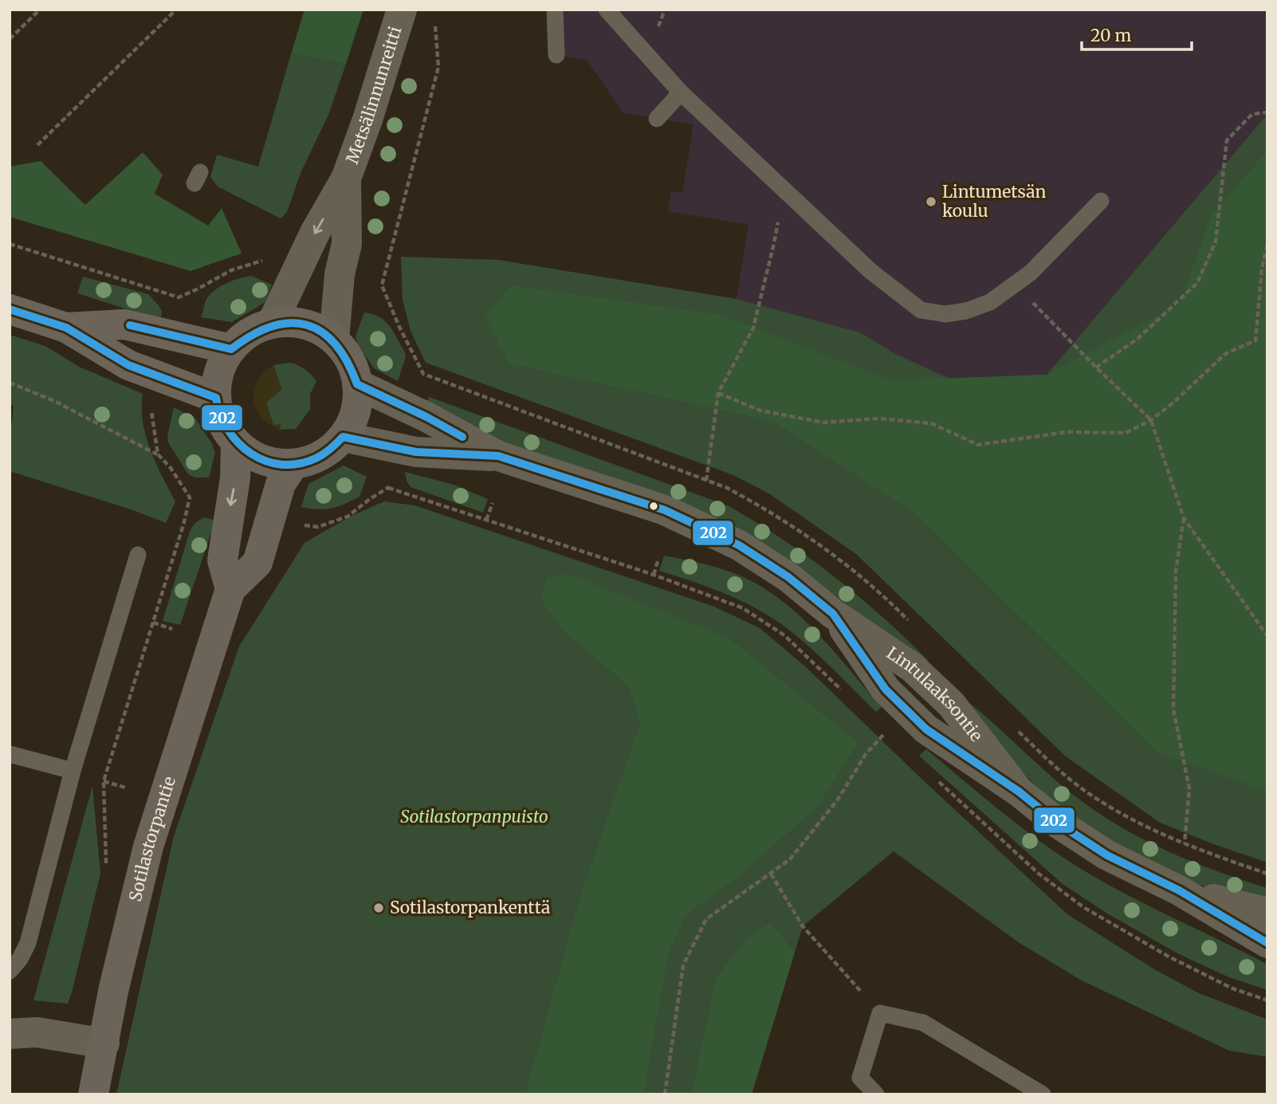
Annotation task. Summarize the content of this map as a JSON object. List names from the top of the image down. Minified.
{"streets":{"street":["Metsälinnunreitti","Lintulaaksontie","Sotilastorpantie"]},"crossings":[["Metsälinnunreitti","Lintulaaksontie"],["Metsälinnunreitti","Sotilastorpantie"],["Lintulaaksontie","Sotilastorpantie"]],"parks":["Sotilastorpanpuisto"],"places":["Lintumetsän koulu","Sotilastorpankenttä"],"lines":["transit line 202"],"scale_bar":"20 m"}
